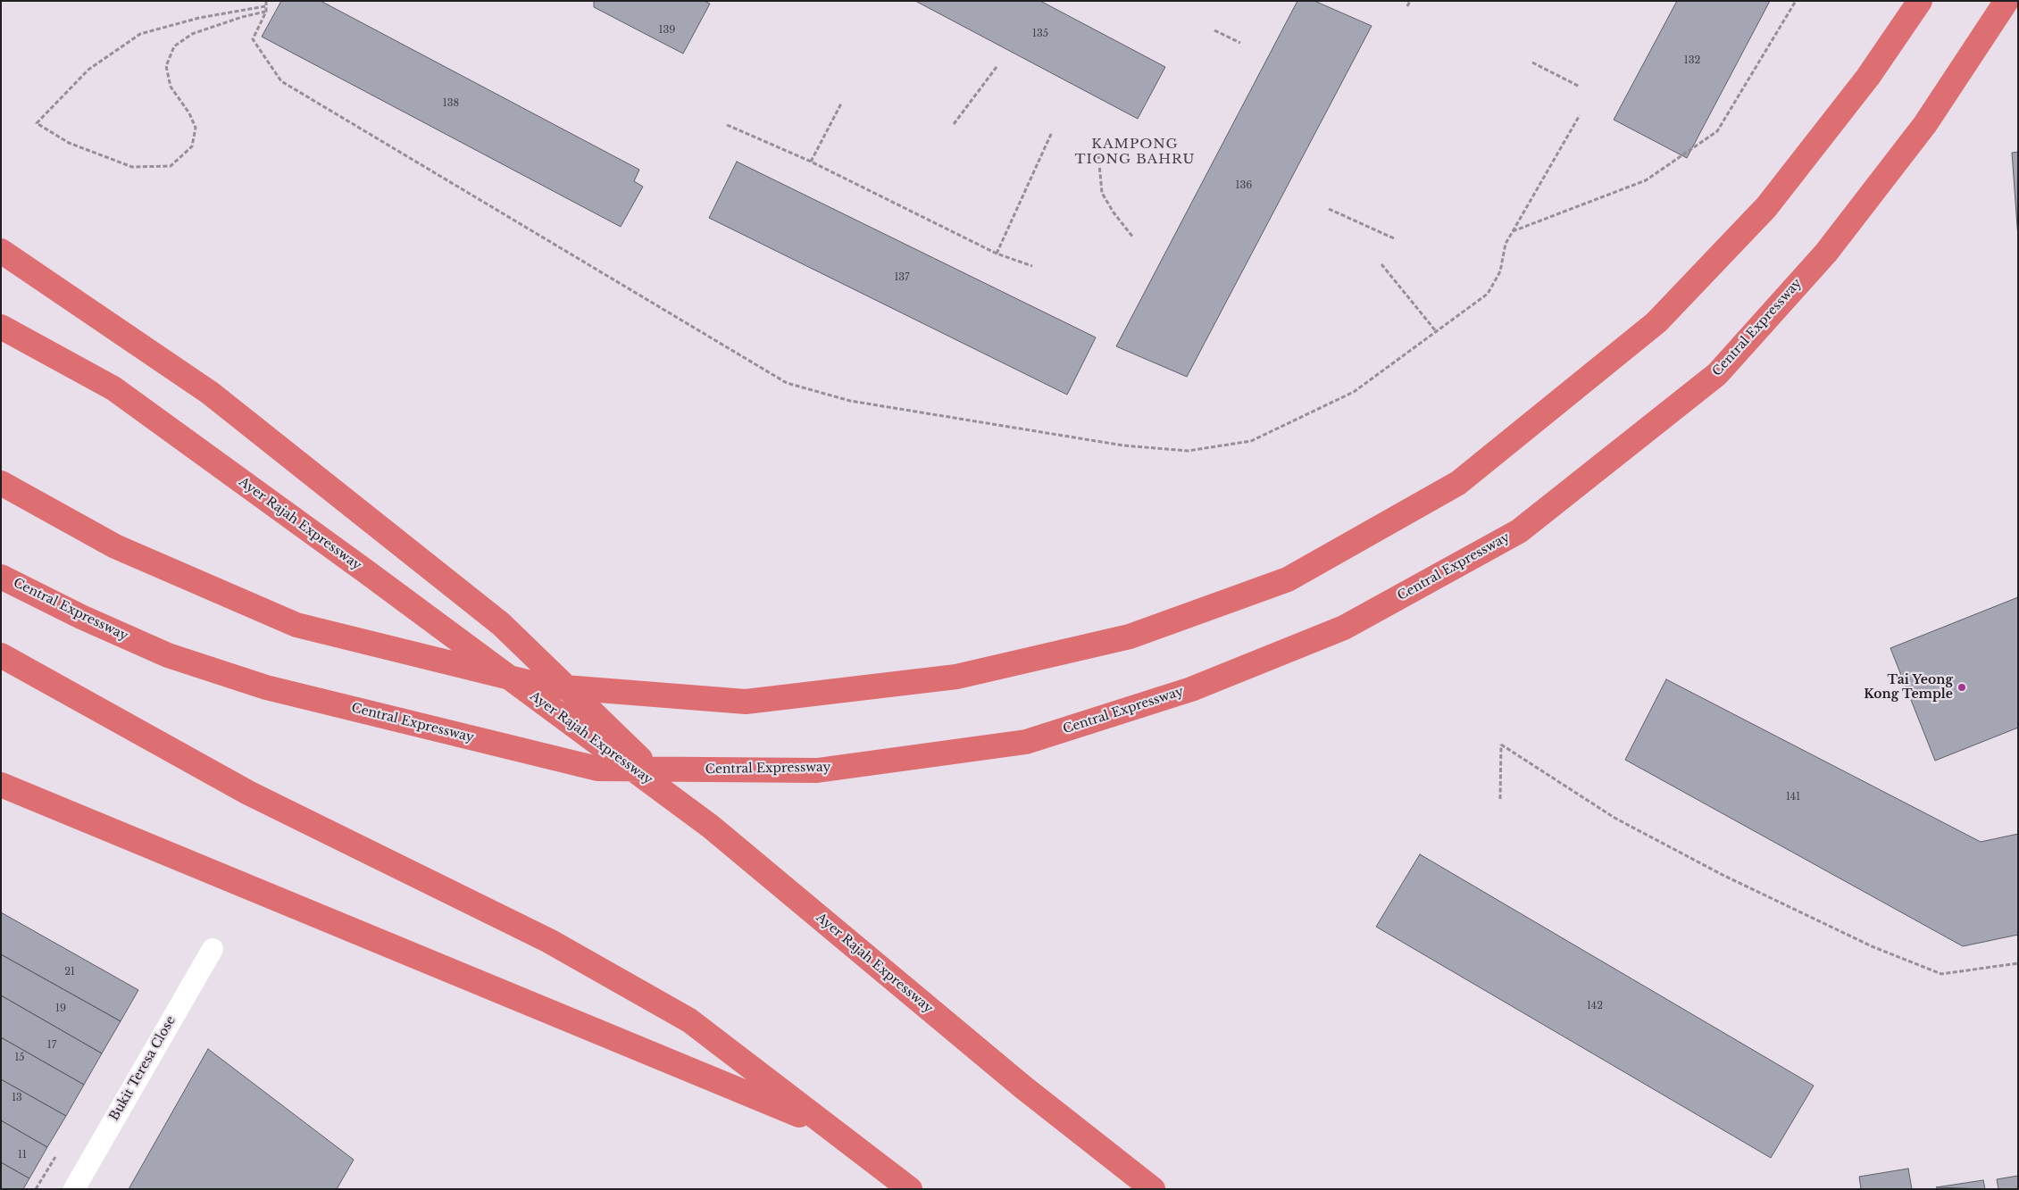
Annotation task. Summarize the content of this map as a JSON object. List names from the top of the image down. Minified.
{"streets":{"highway":["Central Expressway","Ayer Rajah Expressway"],"lane":["Bukit Teresa Close"]},"districts":["KAMPONG TIONG BAHRU"],"places":["Tai Yeong Kong Temple"],"house_numbers":["139","135","132","138","136","137","141","21","142","19","17","15","13","11"]}
